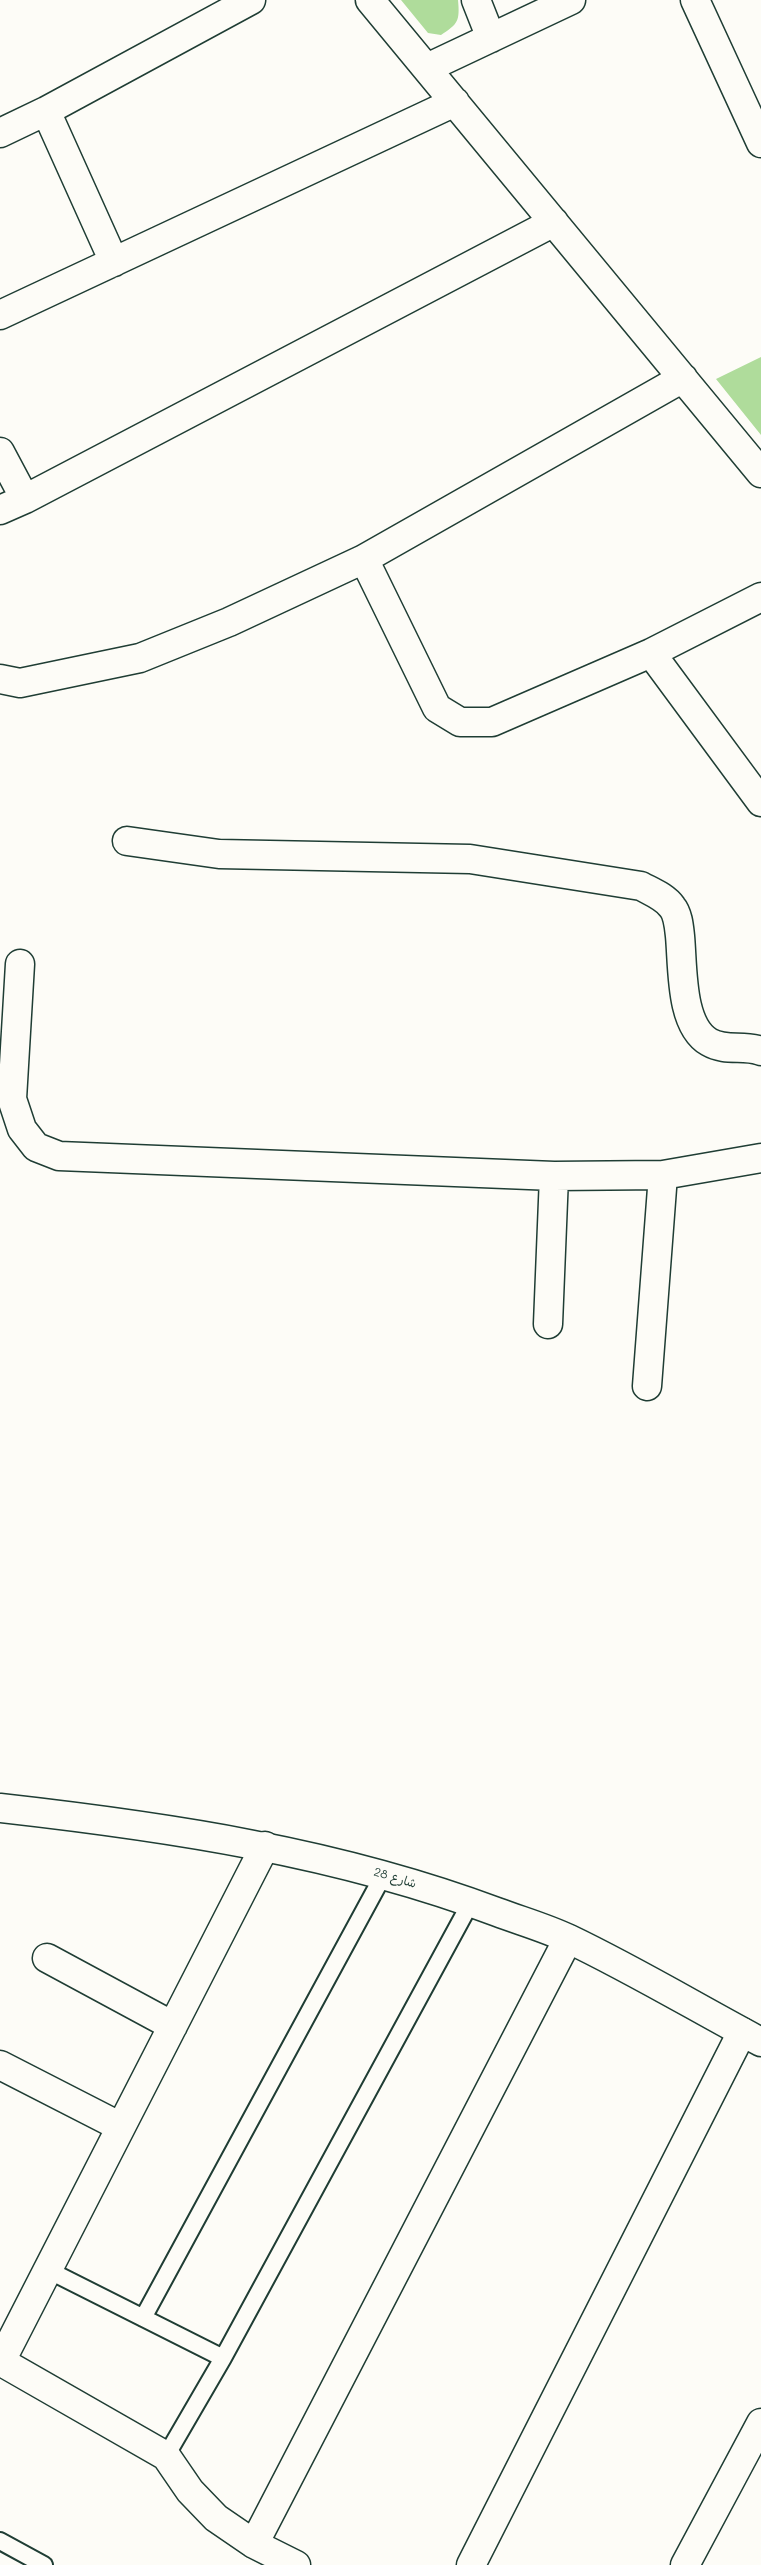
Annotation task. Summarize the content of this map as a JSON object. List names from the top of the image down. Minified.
{"streets":{"street":["شارع 28"]}}
